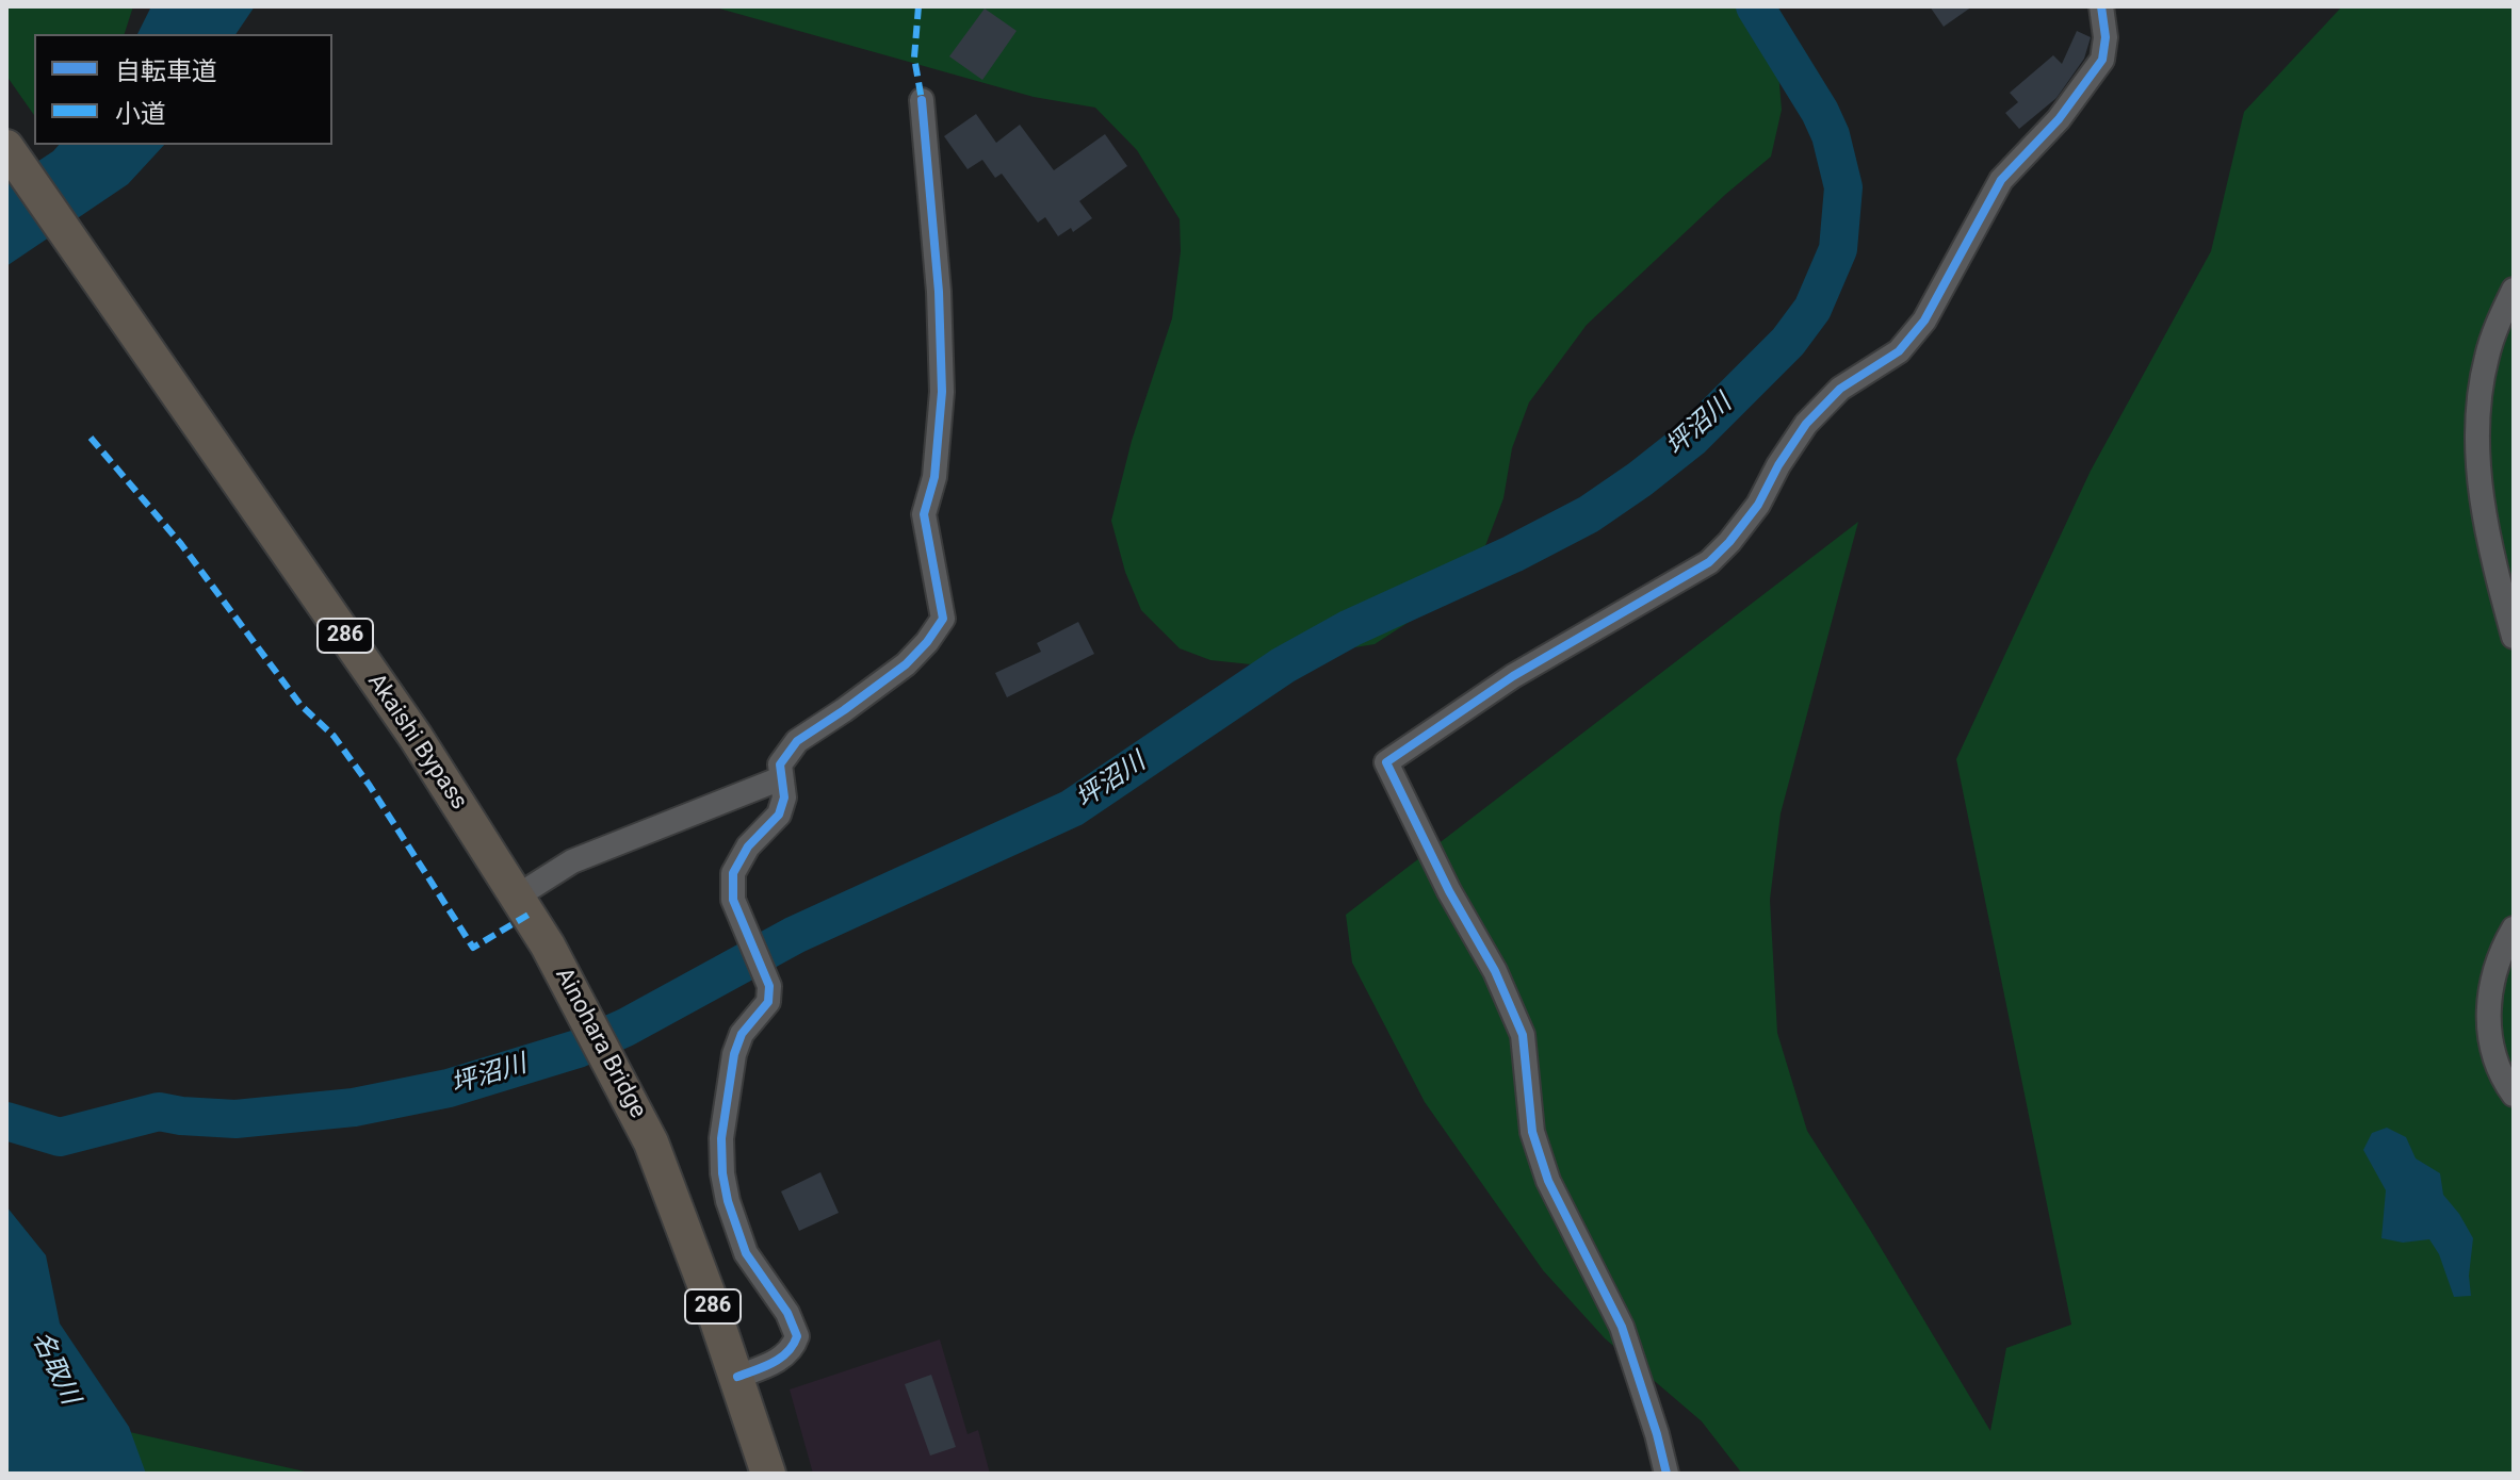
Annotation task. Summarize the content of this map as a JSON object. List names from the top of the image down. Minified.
{"streets":{"highway":["286","Akaishi Bypass","Ainohara Bridge"]},"crossings":[["286","Ainohara Bridge"],["Akaishi Bypass","Ainohara Bridge"]],"water":["坪沼川","名取川"],"legend":["自転車道","小道"]}
